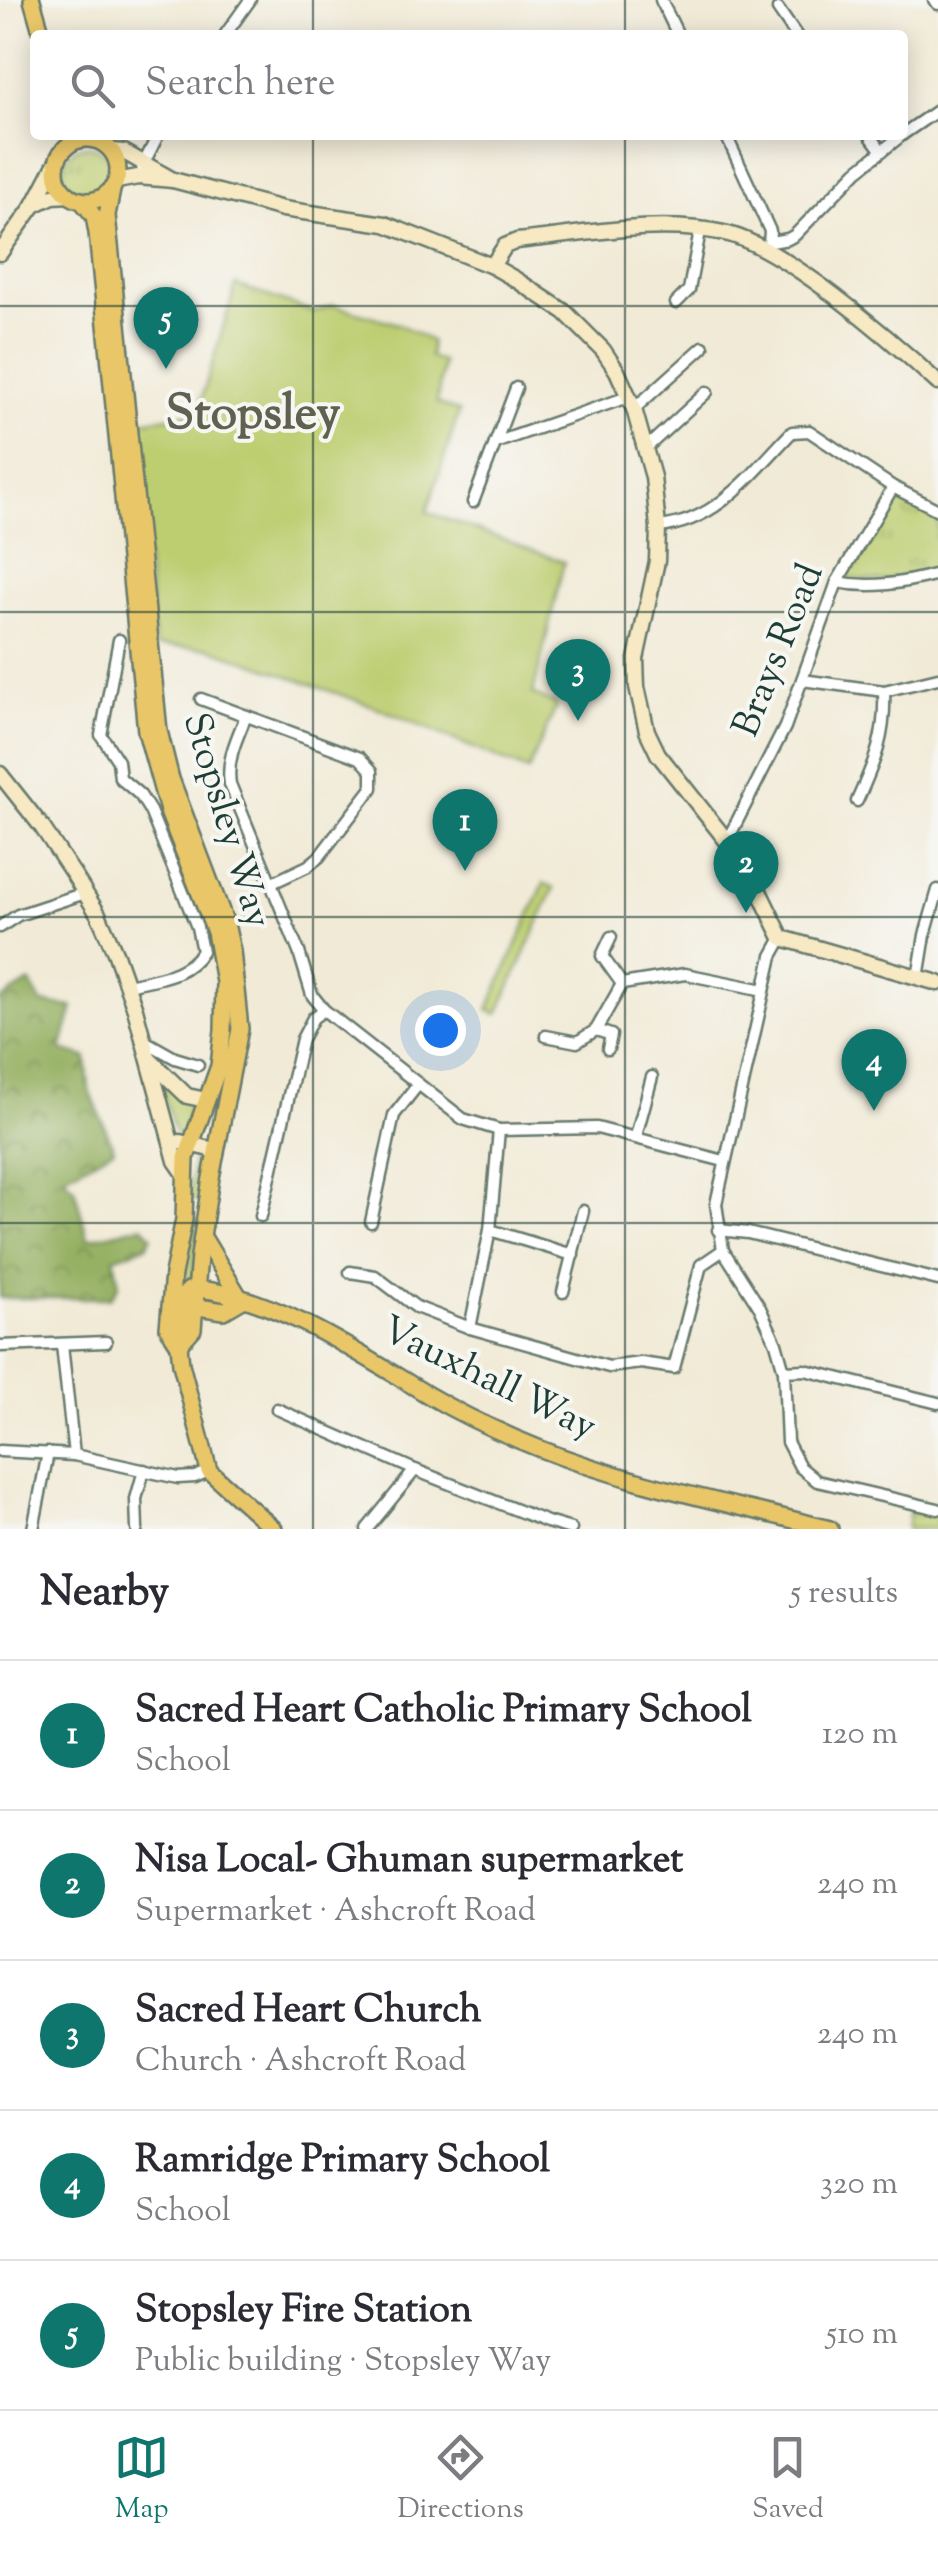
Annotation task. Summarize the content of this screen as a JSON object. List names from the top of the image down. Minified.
{"streets":{"main road":["Stopsley Way","Vauxhall Way"],"street":["Brays Road"]},"crossings":[["Stopsley Way","Vauxhall Way"]],"districts":["Stopsley"],"page":{"search":"Search here","pins":["5","3","1","2","4"],"heading":["Nearby","5 results"],"list":[{"mark":"1","name":"Sacred Heart Catholic Primary School","note":"School","value":"120 m"},{"mark":"2","name":"Nisa Local- Ghuman supermarket","note":"Supermarket · Ashcroft Road","value":"240 m"},{"mark":"3","name":"Sacred Heart Church","note":"Church · Ashcroft Road","value":"240 m"},{"mark":"4","name":"Ramridge Primary School","note":"School","value":"320 m"},{"mark":"5","name":"Stopsley Fire Station","note":"Public building · Stopsley Way","value":"510 m"}],"nav":["Map","Directions","Saved"]}}
